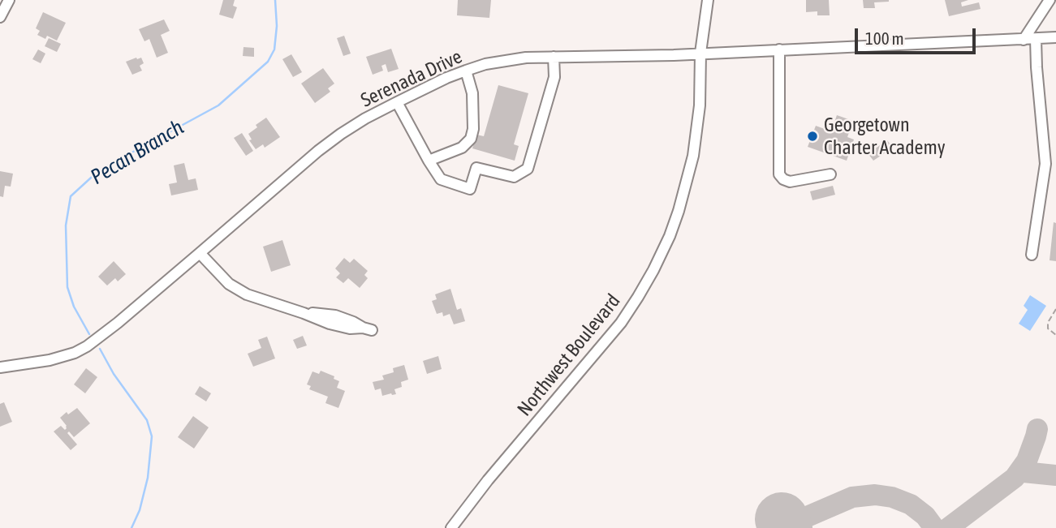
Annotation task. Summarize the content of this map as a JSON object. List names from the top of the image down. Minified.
{"streets":{"street":["Serenada Drive","Northwest Boulevard"]},"crossings":[["Serenada Drive","Northwest Boulevard"]],"water":["Pecan Branch"],"places":["Georgetown Charter Academy"],"scale_bar":"100 m"}
